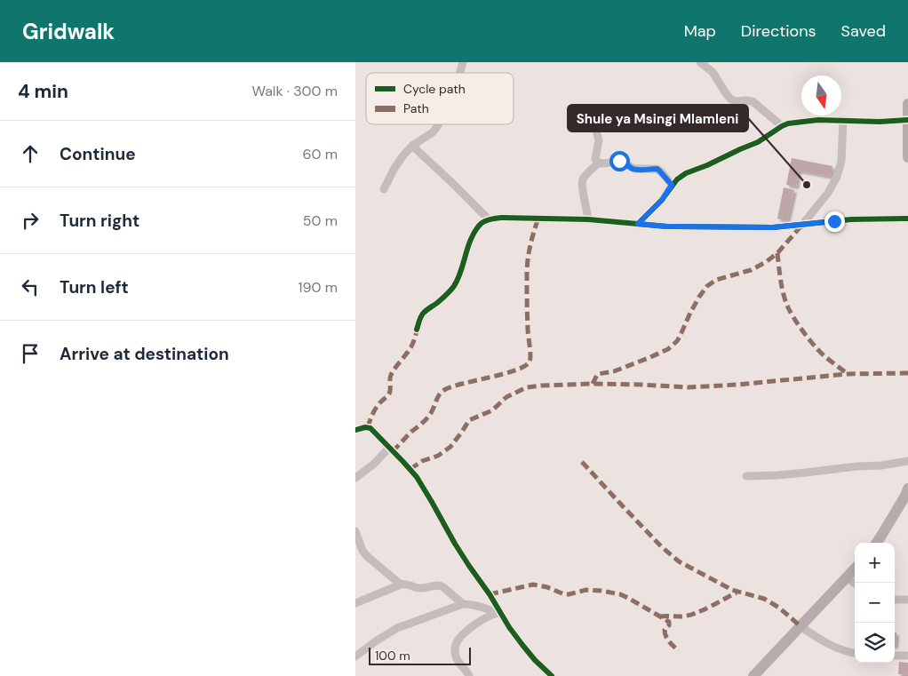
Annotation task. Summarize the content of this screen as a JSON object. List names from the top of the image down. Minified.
{"places":["Shule ya Msingi Mlamleni"],"legend":["Cycle path","Path"],"scale_bar":"100 m","north":"bottom","page":{"header":"Gridwalk","nav":["Map","Directions","Saved"],"heading":["4 min","Walk · 300 m"],"list":[["Continue","60 m"],["Turn right","50 m"],["Turn left","190 m"],"Arrive at destination"],"map_buttons":["+","−"],"scale":"100 m"}}
